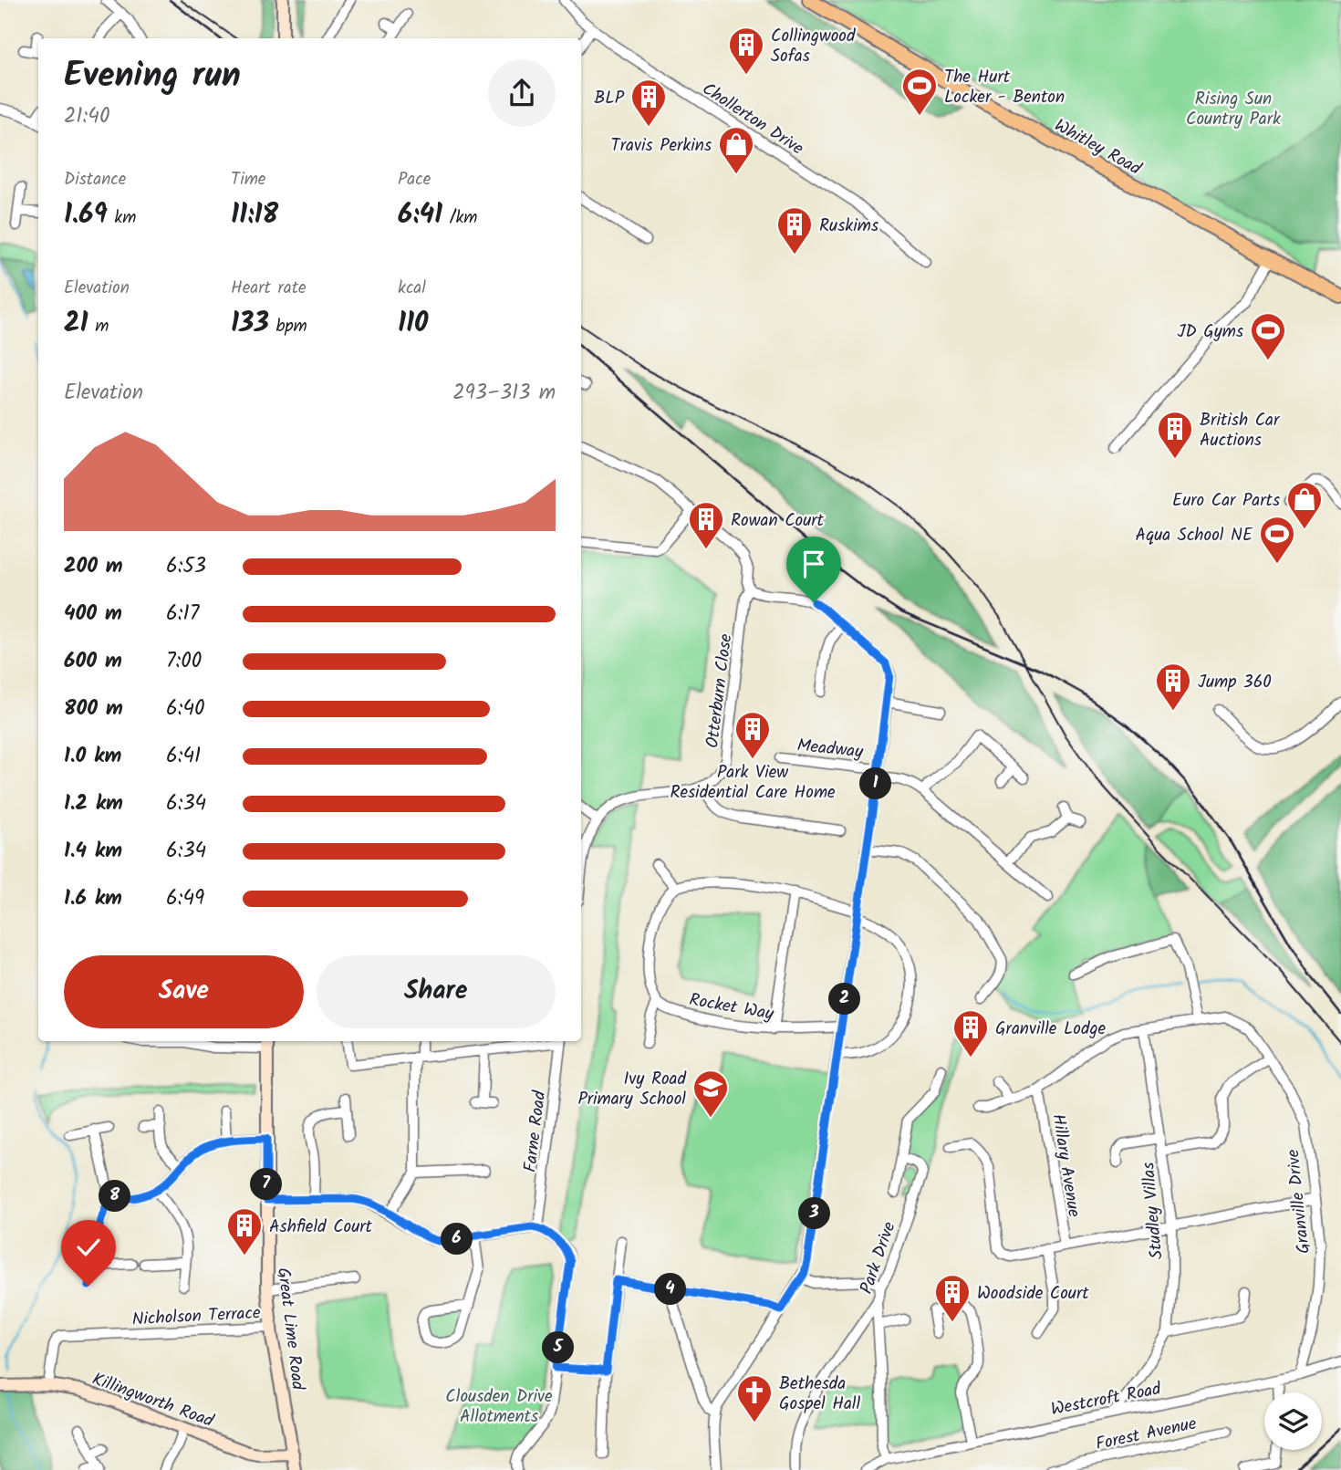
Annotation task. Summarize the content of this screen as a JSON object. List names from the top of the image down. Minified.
{"streets":{"main road":["Whitley Road","Great Lime Road","Killingworth Road"],"street":["Chollerton Drive","Otterburn Close","Meadway","Rocket Way","Farne Road","Hillary Avenue","Granville Drive","Studley Villas","Park Drive","Nicholson Terrace","Westcroft Road","Forest Avenue"]},"crossings":[["Otterburn Close","Meadway"],["Meadway","Rocket Way"],["Hillary Avenue","Granville Drive"],["Granville Drive","Studley Villas"],["Granville Drive","Westcroft Road"],["Studley Villas","Westcroft Road"],["Park Drive","Westcroft Road"],["Nicholson Terrace","Great Lime Road"],["Nicholson Terrace","Killingworth Road"],["Great Lime Road","Killingworth Road"]],"parks":["Rising Sun Country Park","Clousden Drive Allotments"],"places":{"building":["Collingwood Sofas","BLP","Ruskims","British Car Auctions","Rowan Court","Jump 360","Park View Residential Care Home","Granville Lodge","Ashfield Court","Woodside Court"],"sports":["The Hurt Locker - Benton","JD Gyms","Aqua School NE"],"shop":["Travis Perkins","Euro Car Parts"],"school or university":["Ivy Road Primary School"],"church":["Bethesda Gospel Hall"]},"page":{"heading":["Evening run","21:40"],"stats":[["Distance","1.69 km"],["Time","11:18"],["Pace","6:41 /km"],["Elevation","21 m"],["Heart rate","133 bpm"],["kcal","110"]],"chart":["Elevation","293–313 m"],"list":[{"name":"200 m","note":"6:53"},{"name":"400 m","note":"6:17"},{"name":"600 m","note":"7:00"},{"name":"800 m","note":"6:40"},{"name":"1.0 km","note":"6:41"},{"name":"1.2 km","note":"6:34"},{"name":"1.4 km","note":"6:34"},{"name":"1.6 km","note":"6:49"}],"pins":["1","2","7","8","3","6","4","5"],"buttons":["Save","Share"]}}
